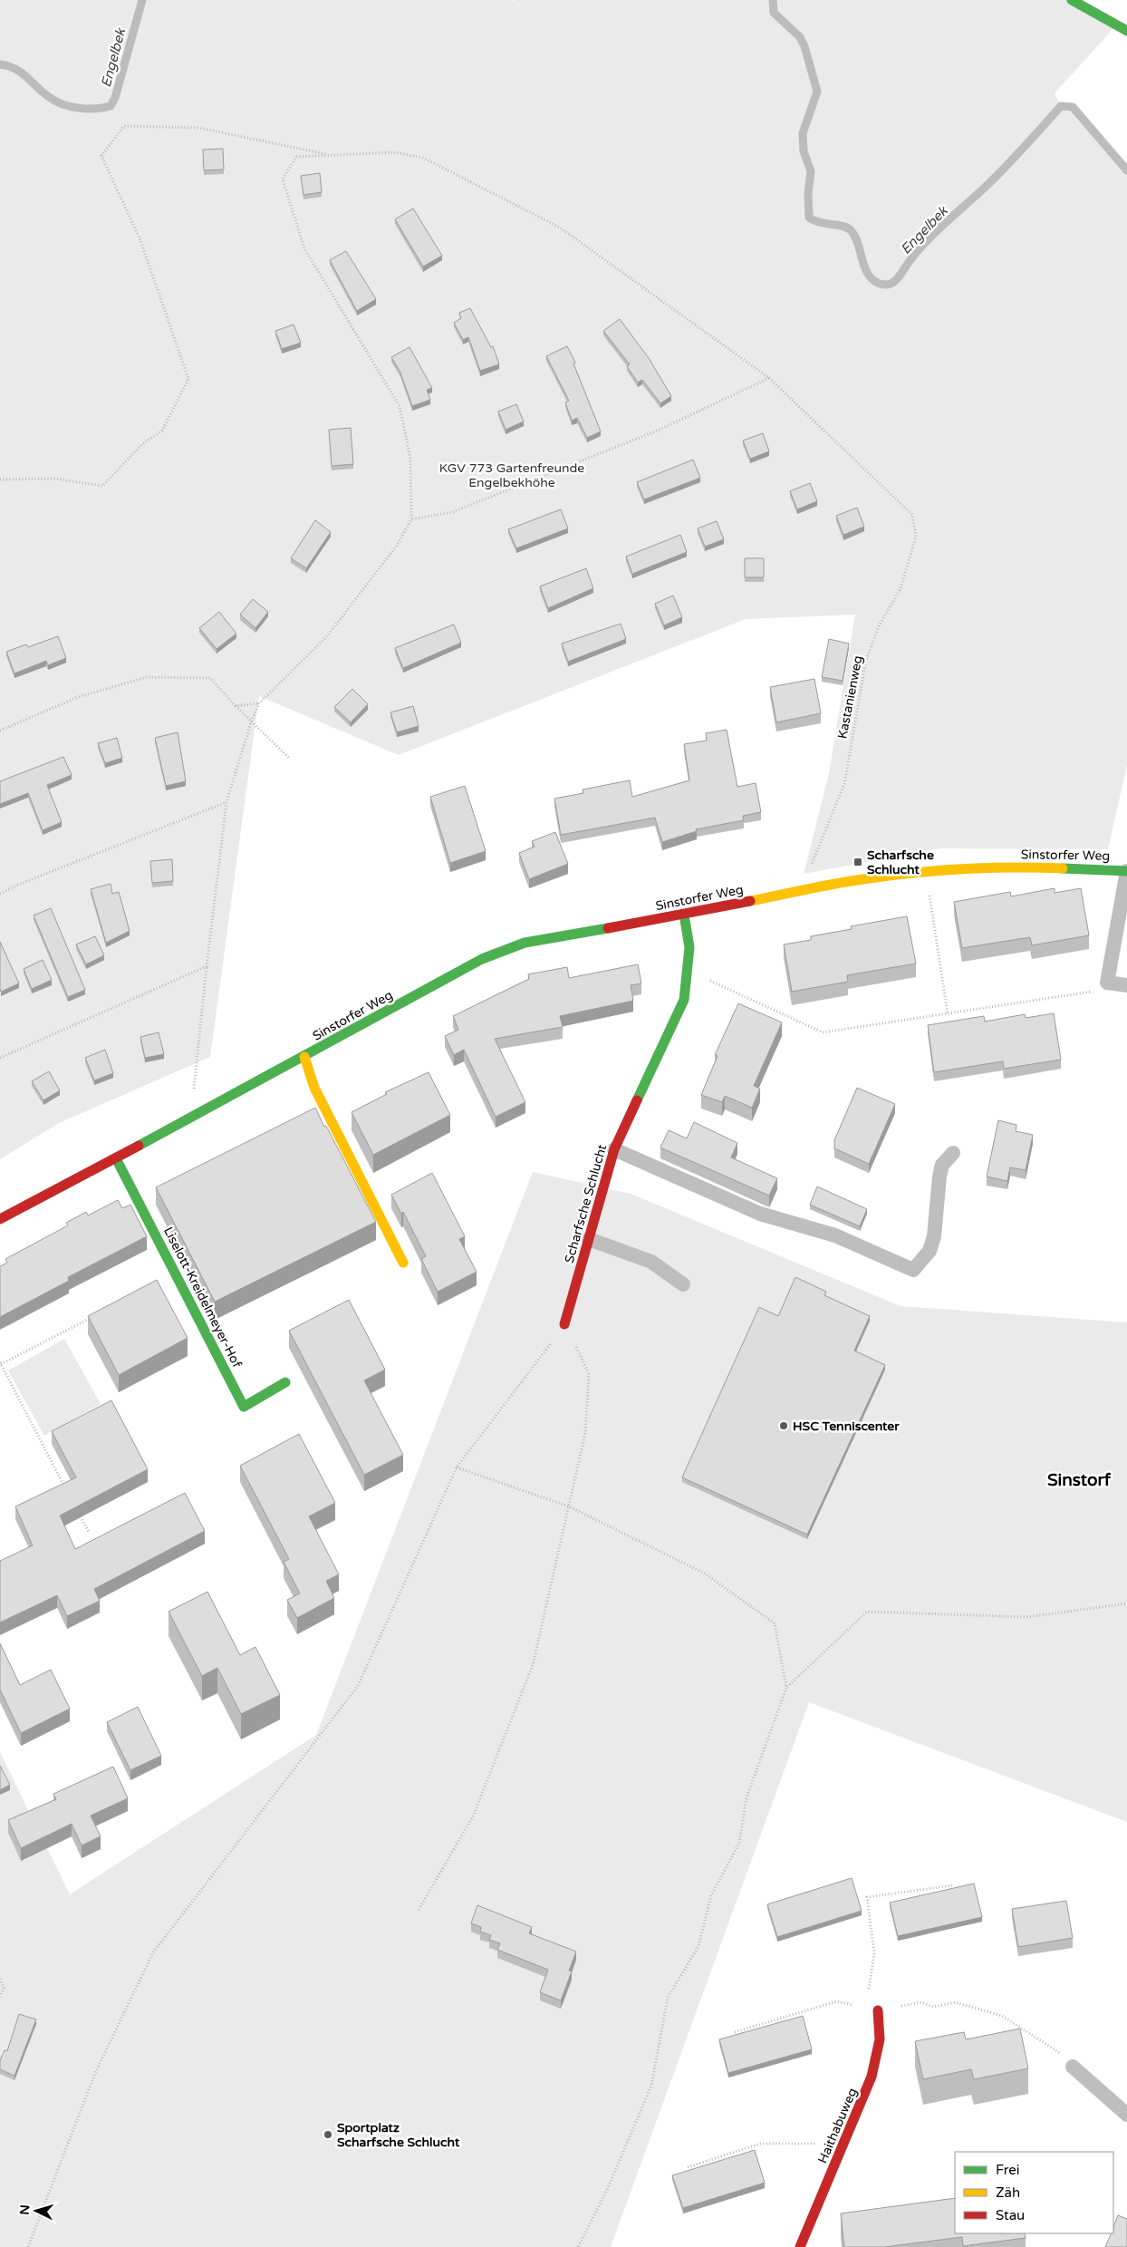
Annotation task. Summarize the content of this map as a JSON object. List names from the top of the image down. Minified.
{"streets":{"street":["Sinstorfer Weg","Scharfsche Schlucht","Liselott-Kreidelmeyer-Hof","Haithabuweg"],"path":["Kastanienweg"]},"crossings":[["Kastanienweg","Sinstorfer Weg"],["Sinstorfer Weg","Scharfsche Schlucht"],["Sinstorfer Weg","Liselott-Kreidelmeyer-Hof"]],"districts":["Sinstorf"],"water":["Engelbek"],"parks":["KGV 773 Gartenfreunde Engelbekhöhe"],"places":{"transit":["Scharfsche Schlucht"],"other":["HSC Tenniscenter","Sportplatz Scharfsche Schlucht"]},"legend":["Frei","Zäh","Stau"],"north":"left"}
